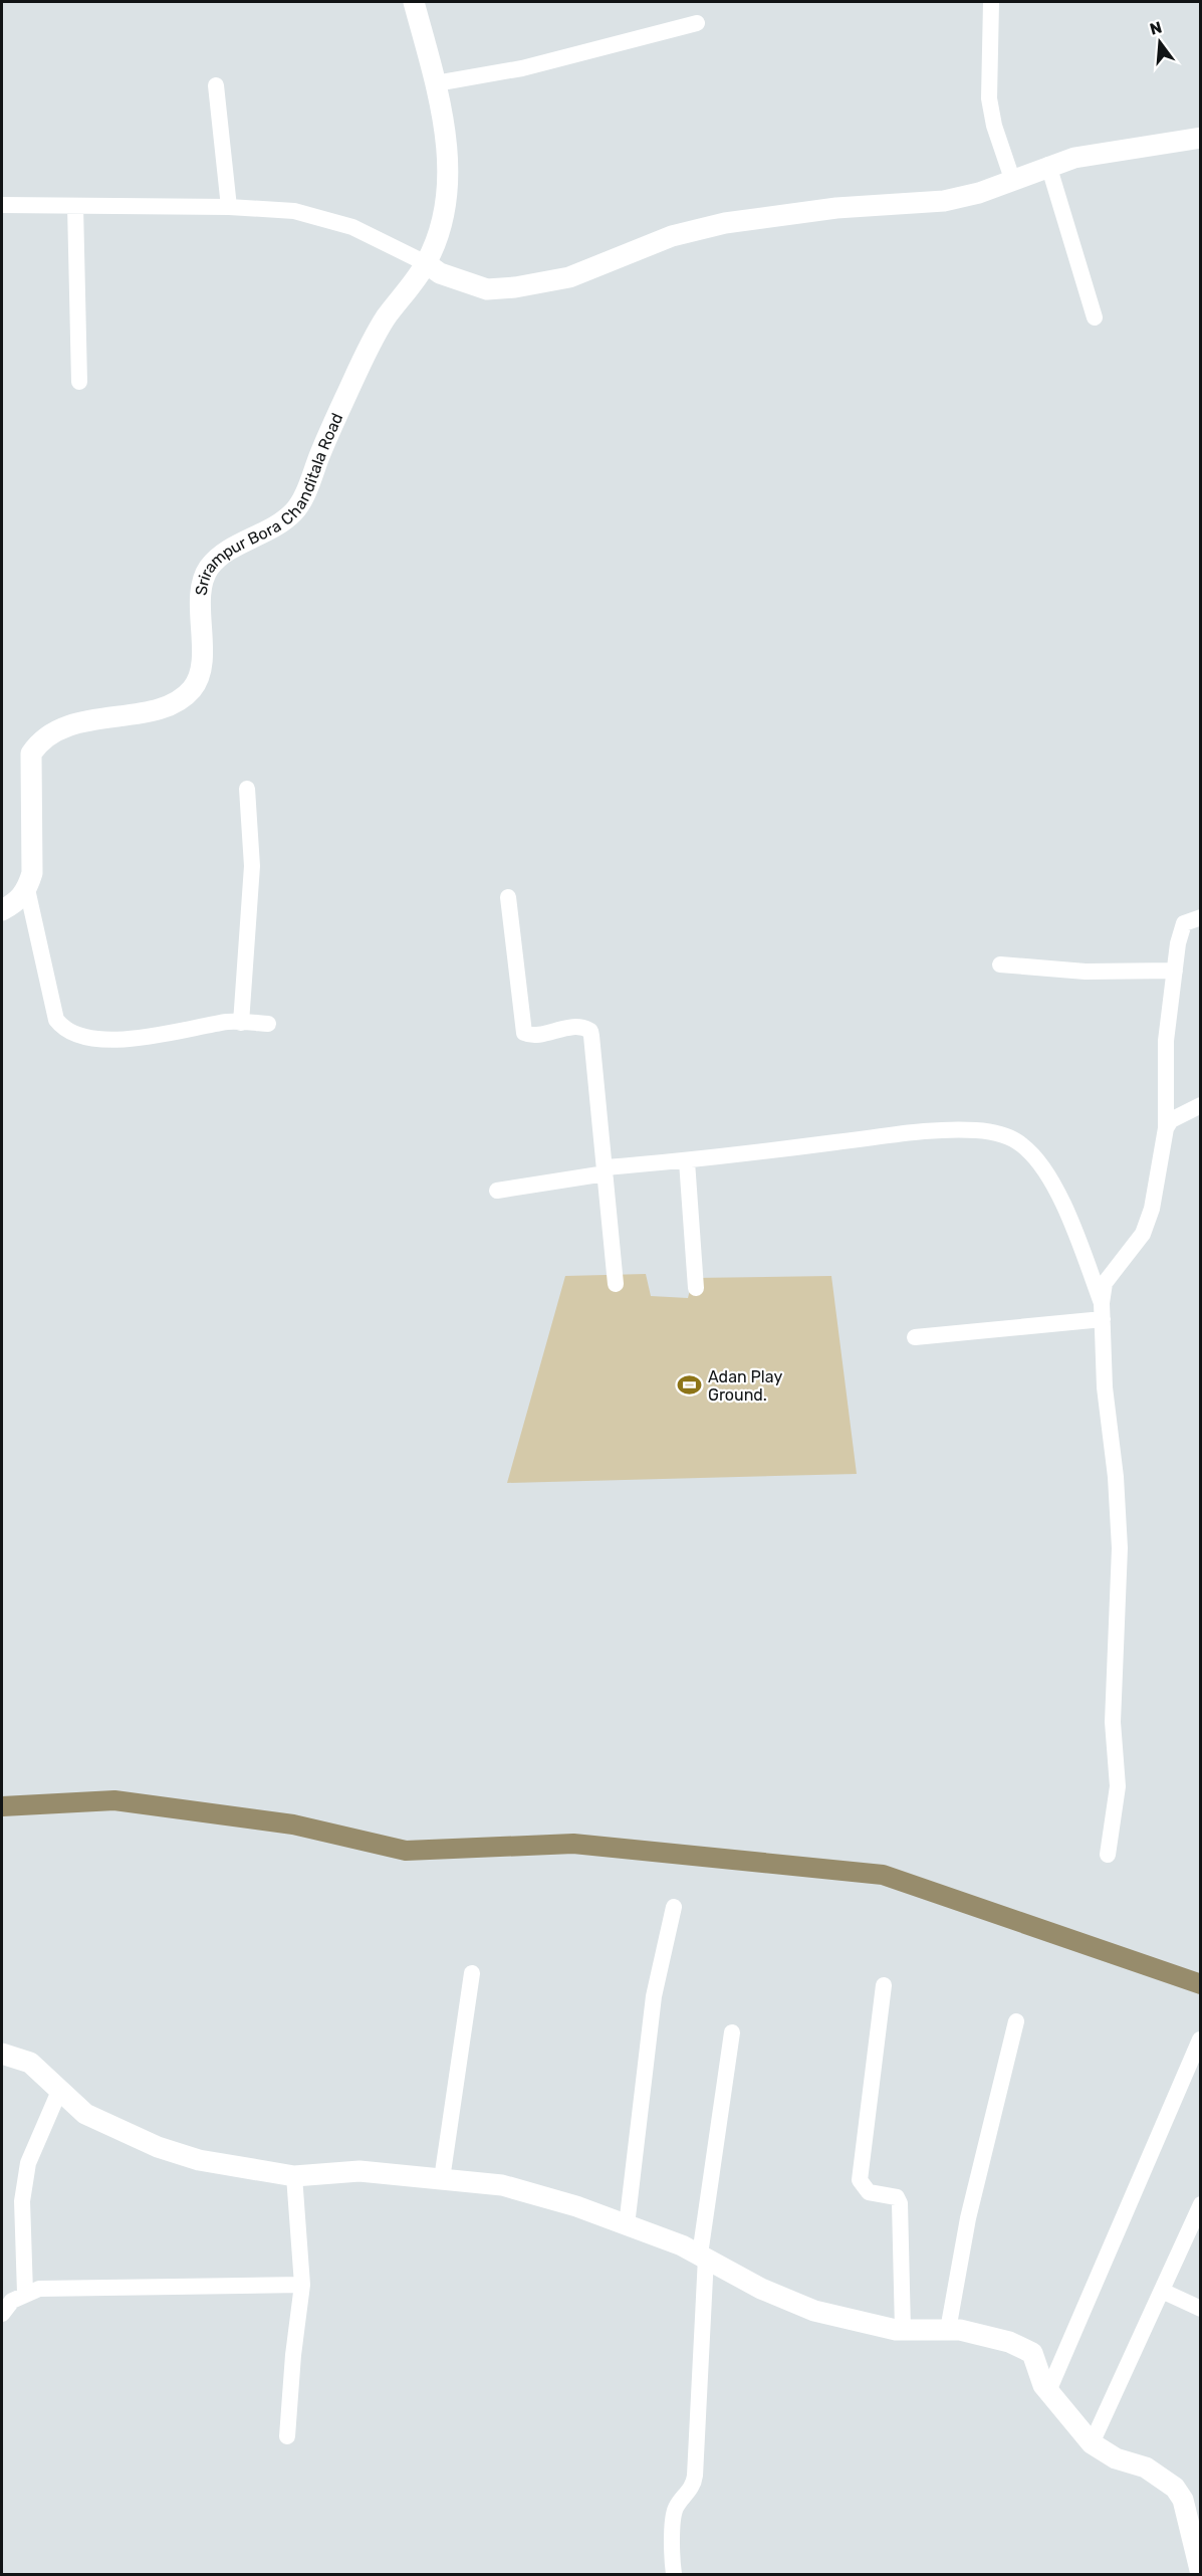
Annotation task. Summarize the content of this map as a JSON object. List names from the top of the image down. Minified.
{"streets":{"street":["Srirampur Bora Chanditala Road"]},"places":{"sports":["Adan Play Ground."]},"north":"top"}
